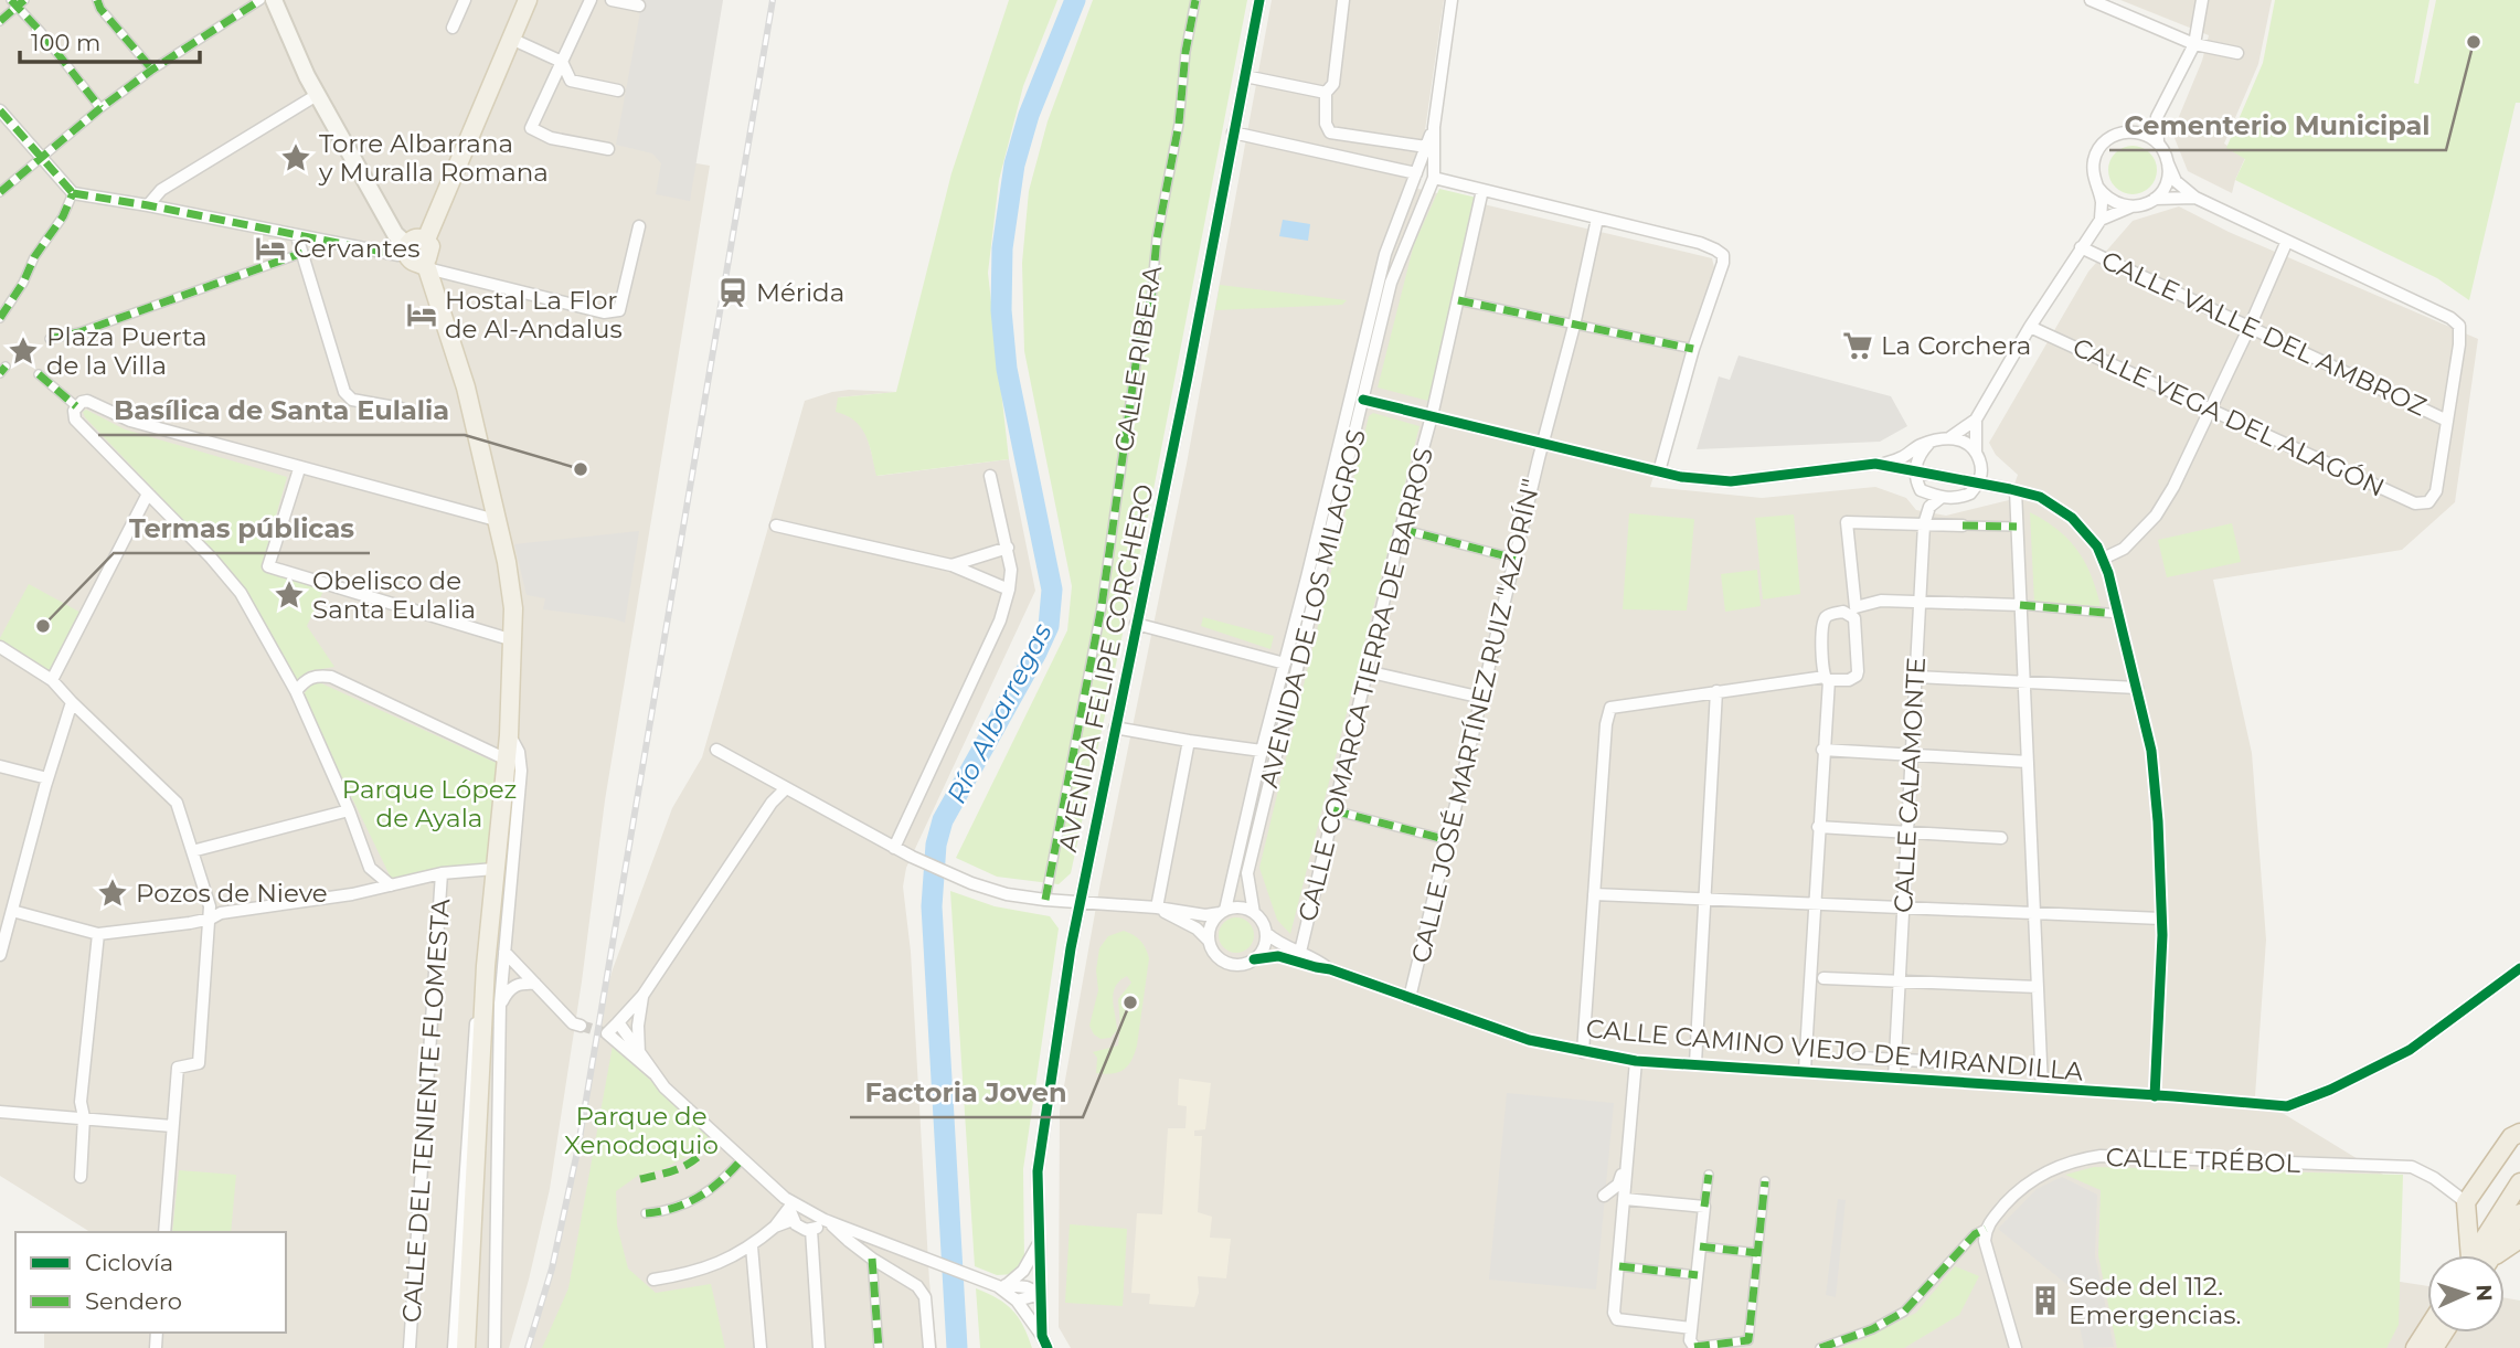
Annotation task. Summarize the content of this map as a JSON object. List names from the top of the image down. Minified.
{"streets":{"street":["CALLE VALLE DEL AMBROZ","CALLE RIBERA","CALLE VEGA DEL ALAGÓN","AVENIDA DE LOS MILAGROS","AVENIDA FELIPE CORCHERO","CALLE COMARCA TIERRA DE BARROS","CALLE JOSÉ MARTÍNEZ RUIZ \"AZORÍN\"","CALLE CALAMONTE","CALLE CAMINO VIEJO DE MIRANDILLA","CALLE DEL TENIENTE FLOMESTA","CALLE TRÉBOL"]},"crossings":[["CALLE VALLE DEL AMBROZ","CALLE VEGA DEL ALAGÓN"],["AVENIDA DE LOS MILAGROS","CALLE CAMINO VIEJO DE MIRANDILLA"],["CALLE COMARCA TIERRA DE BARROS","CALLE CAMINO VIEJO DE MIRANDILLA"],["CALLE JOSÉ MARTÍNEZ RUIZ \"AZORÍN\"","CALLE CAMINO VIEJO DE MIRANDILLA"],["CALLE CALAMONTE","CALLE CAMINO VIEJO DE MIRANDILLA"]],"water":["Río Albarregas"],"parks":["Parque López de Ayala","Parque de Xenodoquio"],"places":{"other":["Cementerio Municipal","Basílica de Santa Eulalia","Termas públicas","Factoria Joven"],"place":["Torre Albarrana y Muralla Romana","Plaza Puerta de la Villa","Obelisco de Santa Eulalia","Pozos de Nieve"],"hotel":["Cervantes","Hostal La Flor de Al-Andalus"],"station":["Mérida"],"supermarket":["La Corchera"],"building":["Sede del 112. Emergencias."]},"legend":["Ciclovía","Sendero"],"scale_bar":"100 m","north":"right"}
